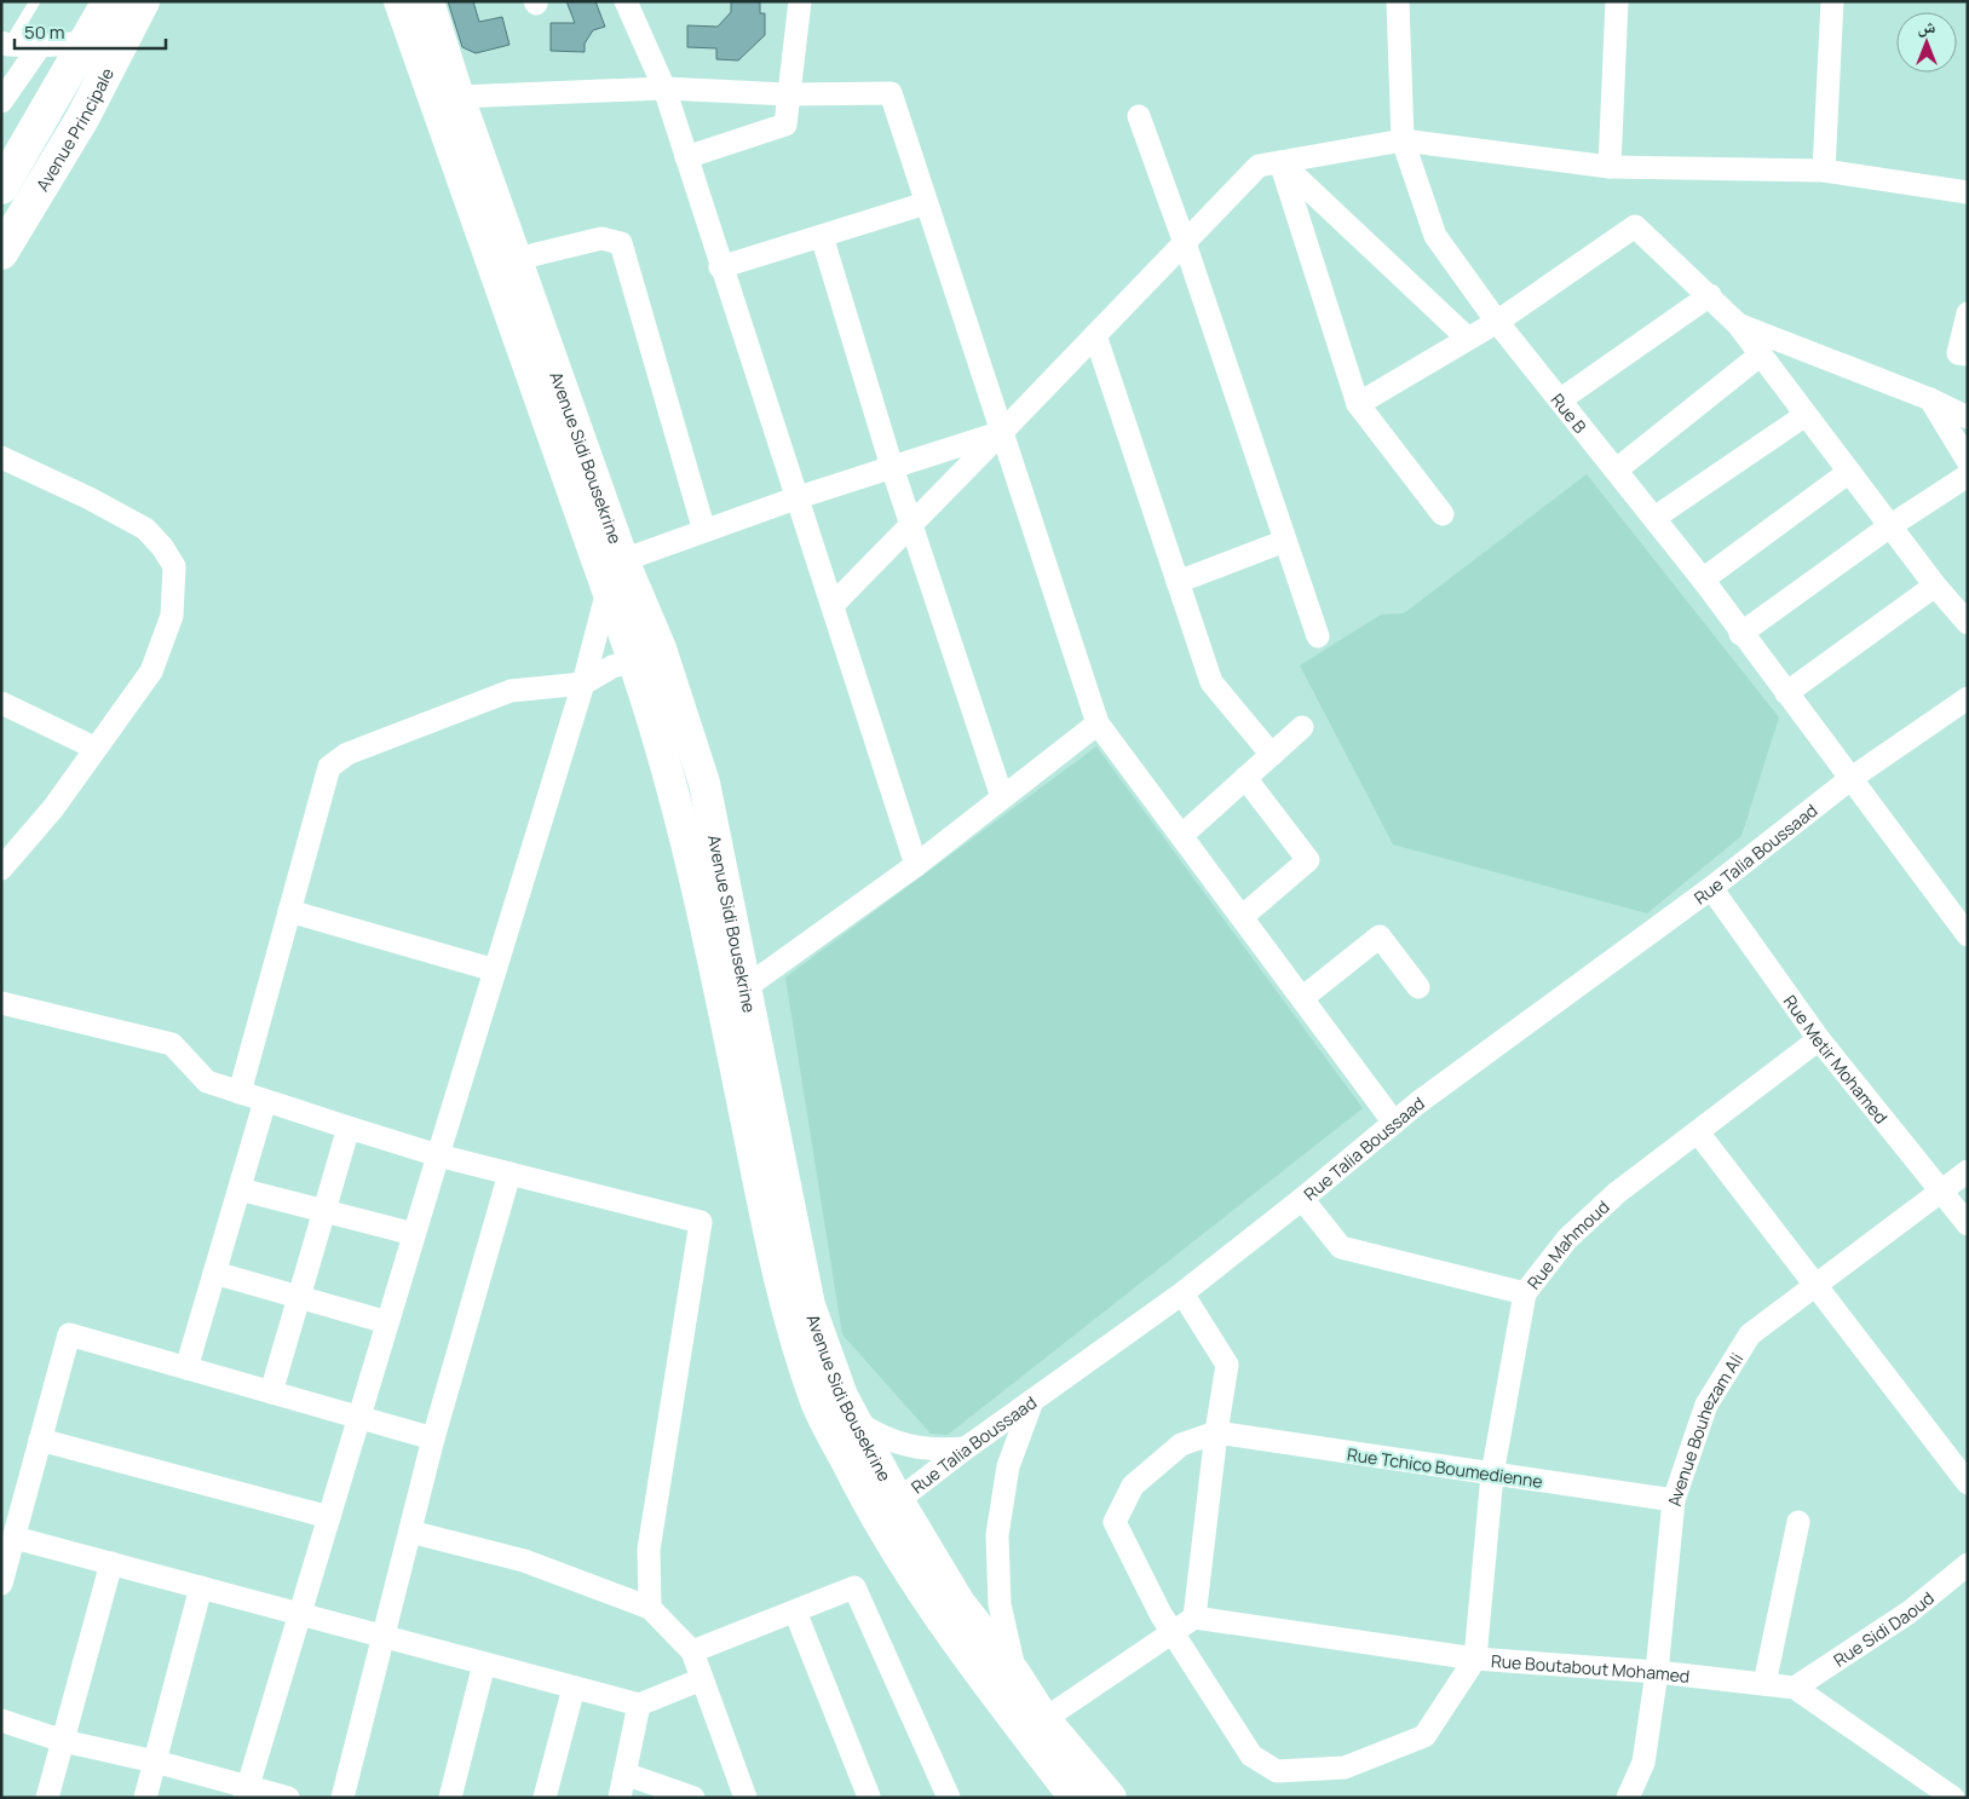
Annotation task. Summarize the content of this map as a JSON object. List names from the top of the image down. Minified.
{"streets":{"main road":["Avenue Principale","Avenue Sidi Bousekrine"],"street":["Rue B","Rue Talia Boussaad","Rue Metir Mohamed","Rue Mahmoud","Avenue Bouhezam Ali","Rue Tchico Boumedienne","Rue Sidi Daoud","Rue Boutabout Mohamed"]},"crossings":[["Rue B","Rue Talia Boussaad"],["Avenue Sidi Bousekrine","Rue Talia Boussaad"],["Rue Talia Boussaad","Rue Metir Mohamed"],["Rue Metir Mohamed","Rue Mahmoud"],["Rue Metir Mohamed","Avenue Bouhezam Ali"],["Rue Mahmoud","Rue Tchico Boumedienne"],["Rue Mahmoud","Rue Boutabout Mohamed"],["Avenue Bouhezam Ali","Rue Tchico Boumedienne"],["Avenue Bouhezam Ali","Rue Boutabout Mohamed"],["Rue Sidi Daoud","Rue Boutabout Mohamed"]],"scale_bar":"50 m","north":"top"}
